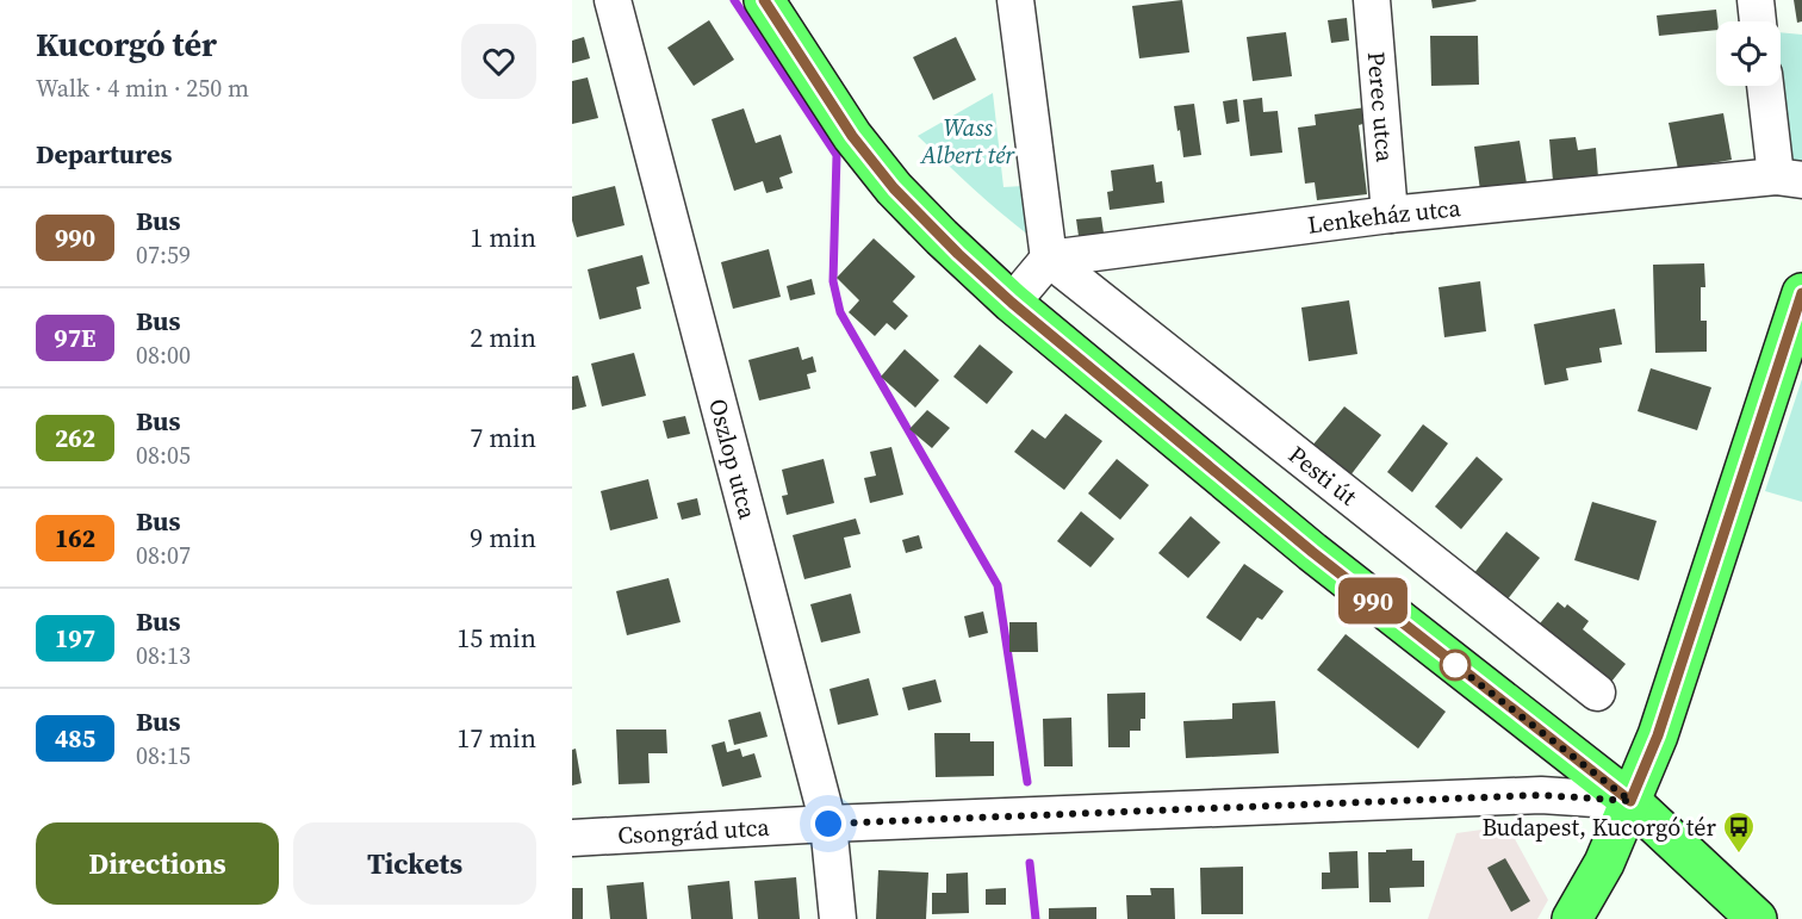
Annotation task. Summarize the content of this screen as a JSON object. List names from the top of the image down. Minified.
{"streets":{"street":["Perec utca","Lenkeház utca","Oszlop utca","Pesti út","Csongrád utca"]},"crossings":[["Perec utca","Lenkeház utca"],["Lenkeház utca","Pesti út"],["Oszlop utca","Csongrád utca"]],"parks":["Wass Albert tér"],"places":{"bus stop":["Budapest, Kucorgó tér"]},"lines":["bus line 990"],"page":{"heading":[["Kucorgó tér","Walk · 4 min · 250 m"],"Departures"],"on_map":"990","list":[{"mark":"990","name":"Bus","note":"07:59","value":"1 min"},{"mark":"97E","name":"Bus","note":"08:00","value":"2 min"},{"mark":"262","name":"Bus","note":"08:05","value":"7 min"},{"mark":"162","name":"Bus","note":"08:07","value":"9 min"},{"mark":"197","name":"Bus","note":"08:13","value":"15 min"},{"mark":"485","name":"Bus","note":"08:15","value":"17 min"}],"buttons":["Directions","Tickets"]}}
